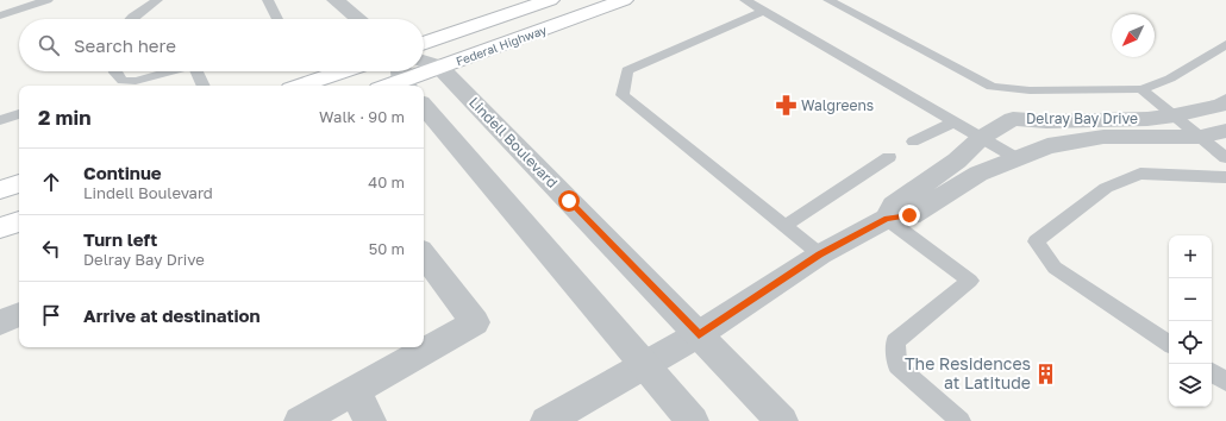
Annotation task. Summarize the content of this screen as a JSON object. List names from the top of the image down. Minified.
{"streets":{"main road":["Federal Highway"],"street":["Delray Bay Drive","Lindell Boulevard"]},"crossings":[["Federal Highway","Lindell Boulevard"],["Delray Bay Drive","Lindell Boulevard"]],"places":{"pharmacy":["Walgreens"],"building":["The Residences at Latitude"]},"north":"bottom left","page":{"search":"Search here","heading":["2 min","Walk · 90 m"],"list":[["Continue","Lindell Boulevard","40 m"],["Turn left","Delray Bay Drive","50 m"],"Arrive at destination"],"map_buttons":["+","−"]}}
